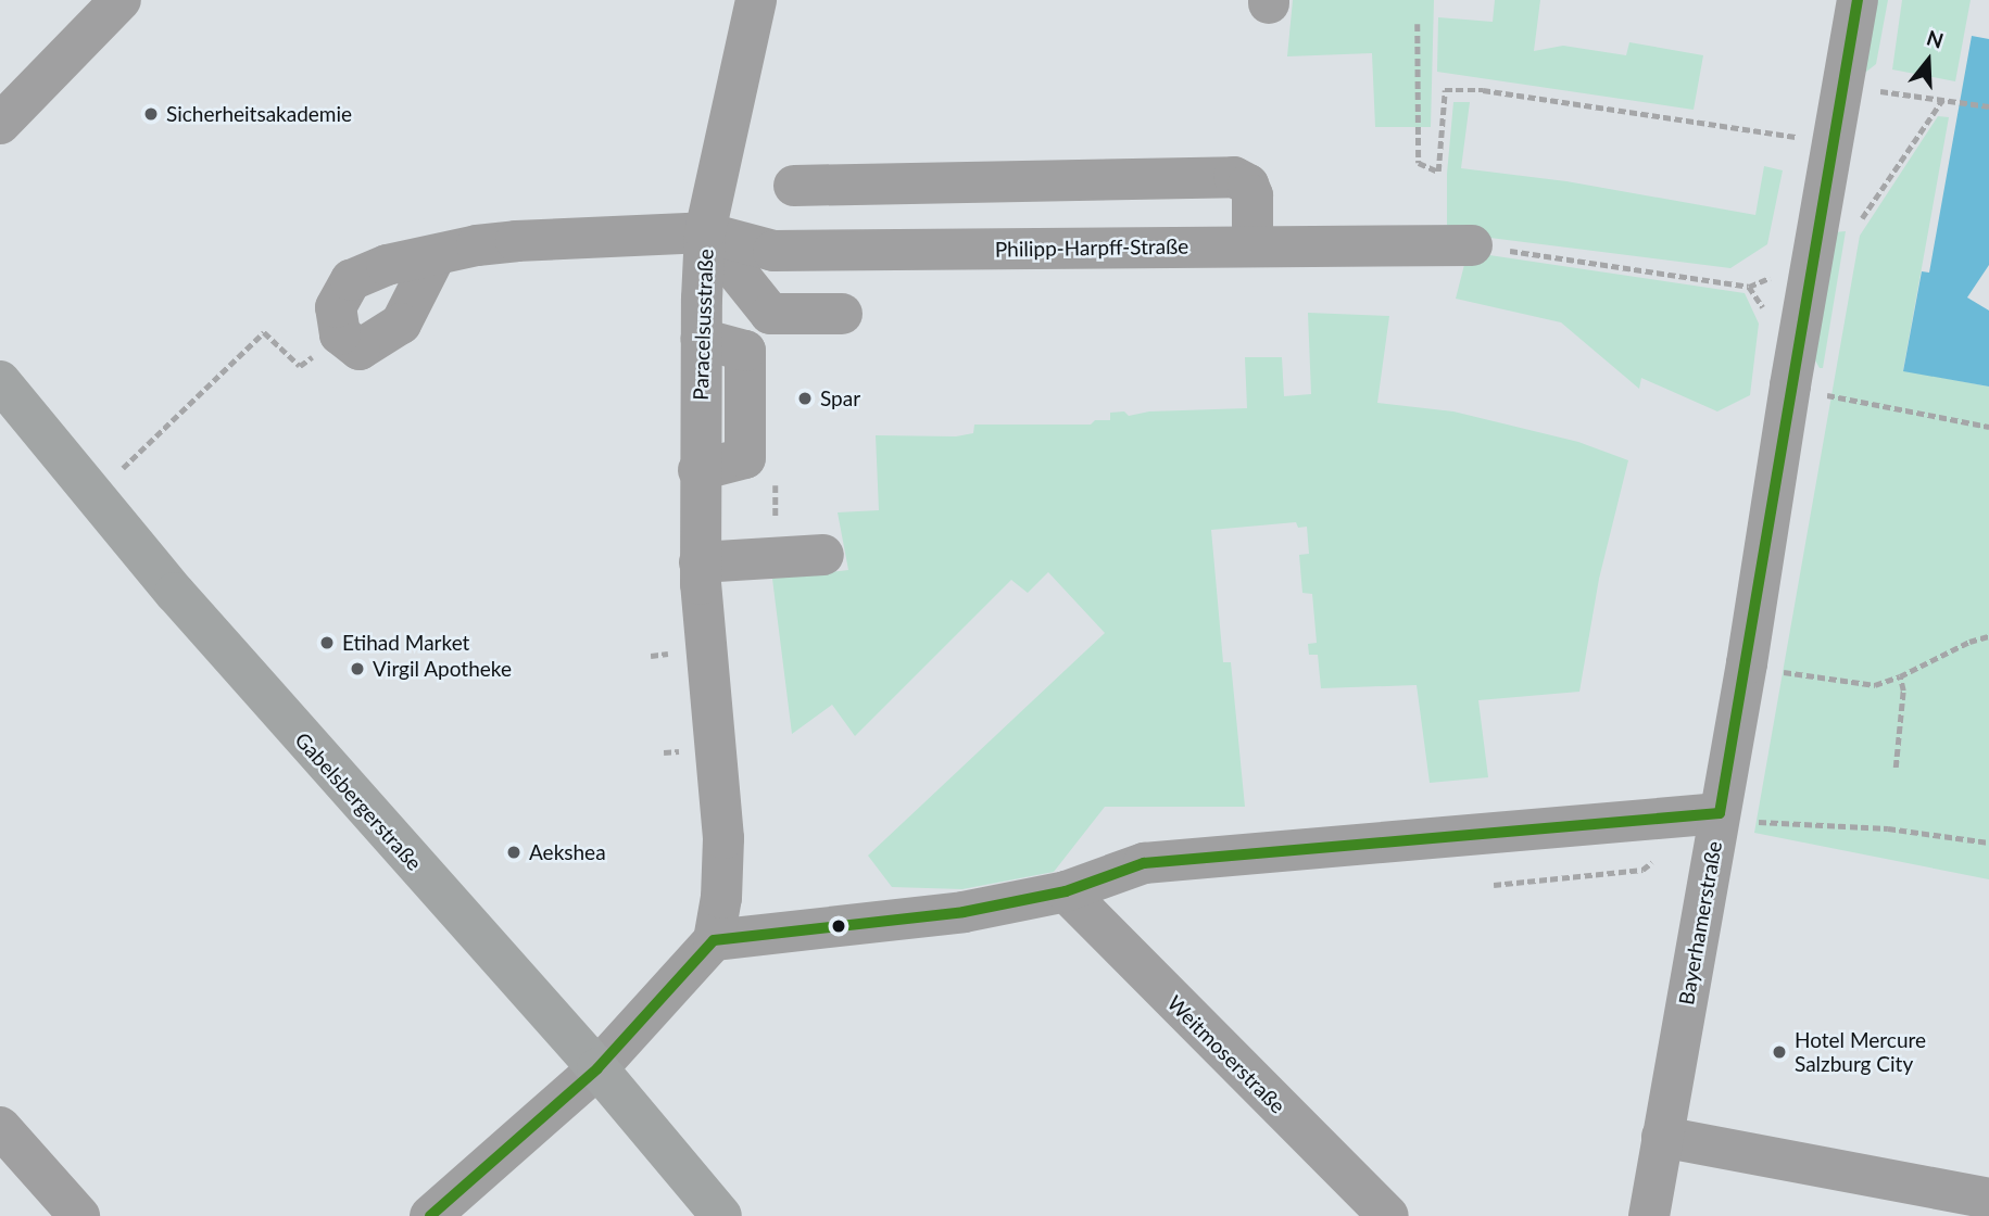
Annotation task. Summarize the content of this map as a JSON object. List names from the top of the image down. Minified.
{"streets":{"main road":["Gabelsbergerstraße"],"street":["Philipp-Harpff-Straße","Paracelsusstraße","Bayerhamerstraße","Weitmoserstraße"]},"crossings":[["Philipp-Harpff-Straße","Paracelsusstraße"]],"places":["Sicherheitsakademie","Spar","Etihad Market","Virgil Apotheke","Aekshea","Hotel Mercure Salzburg City"],"north":"top"}
